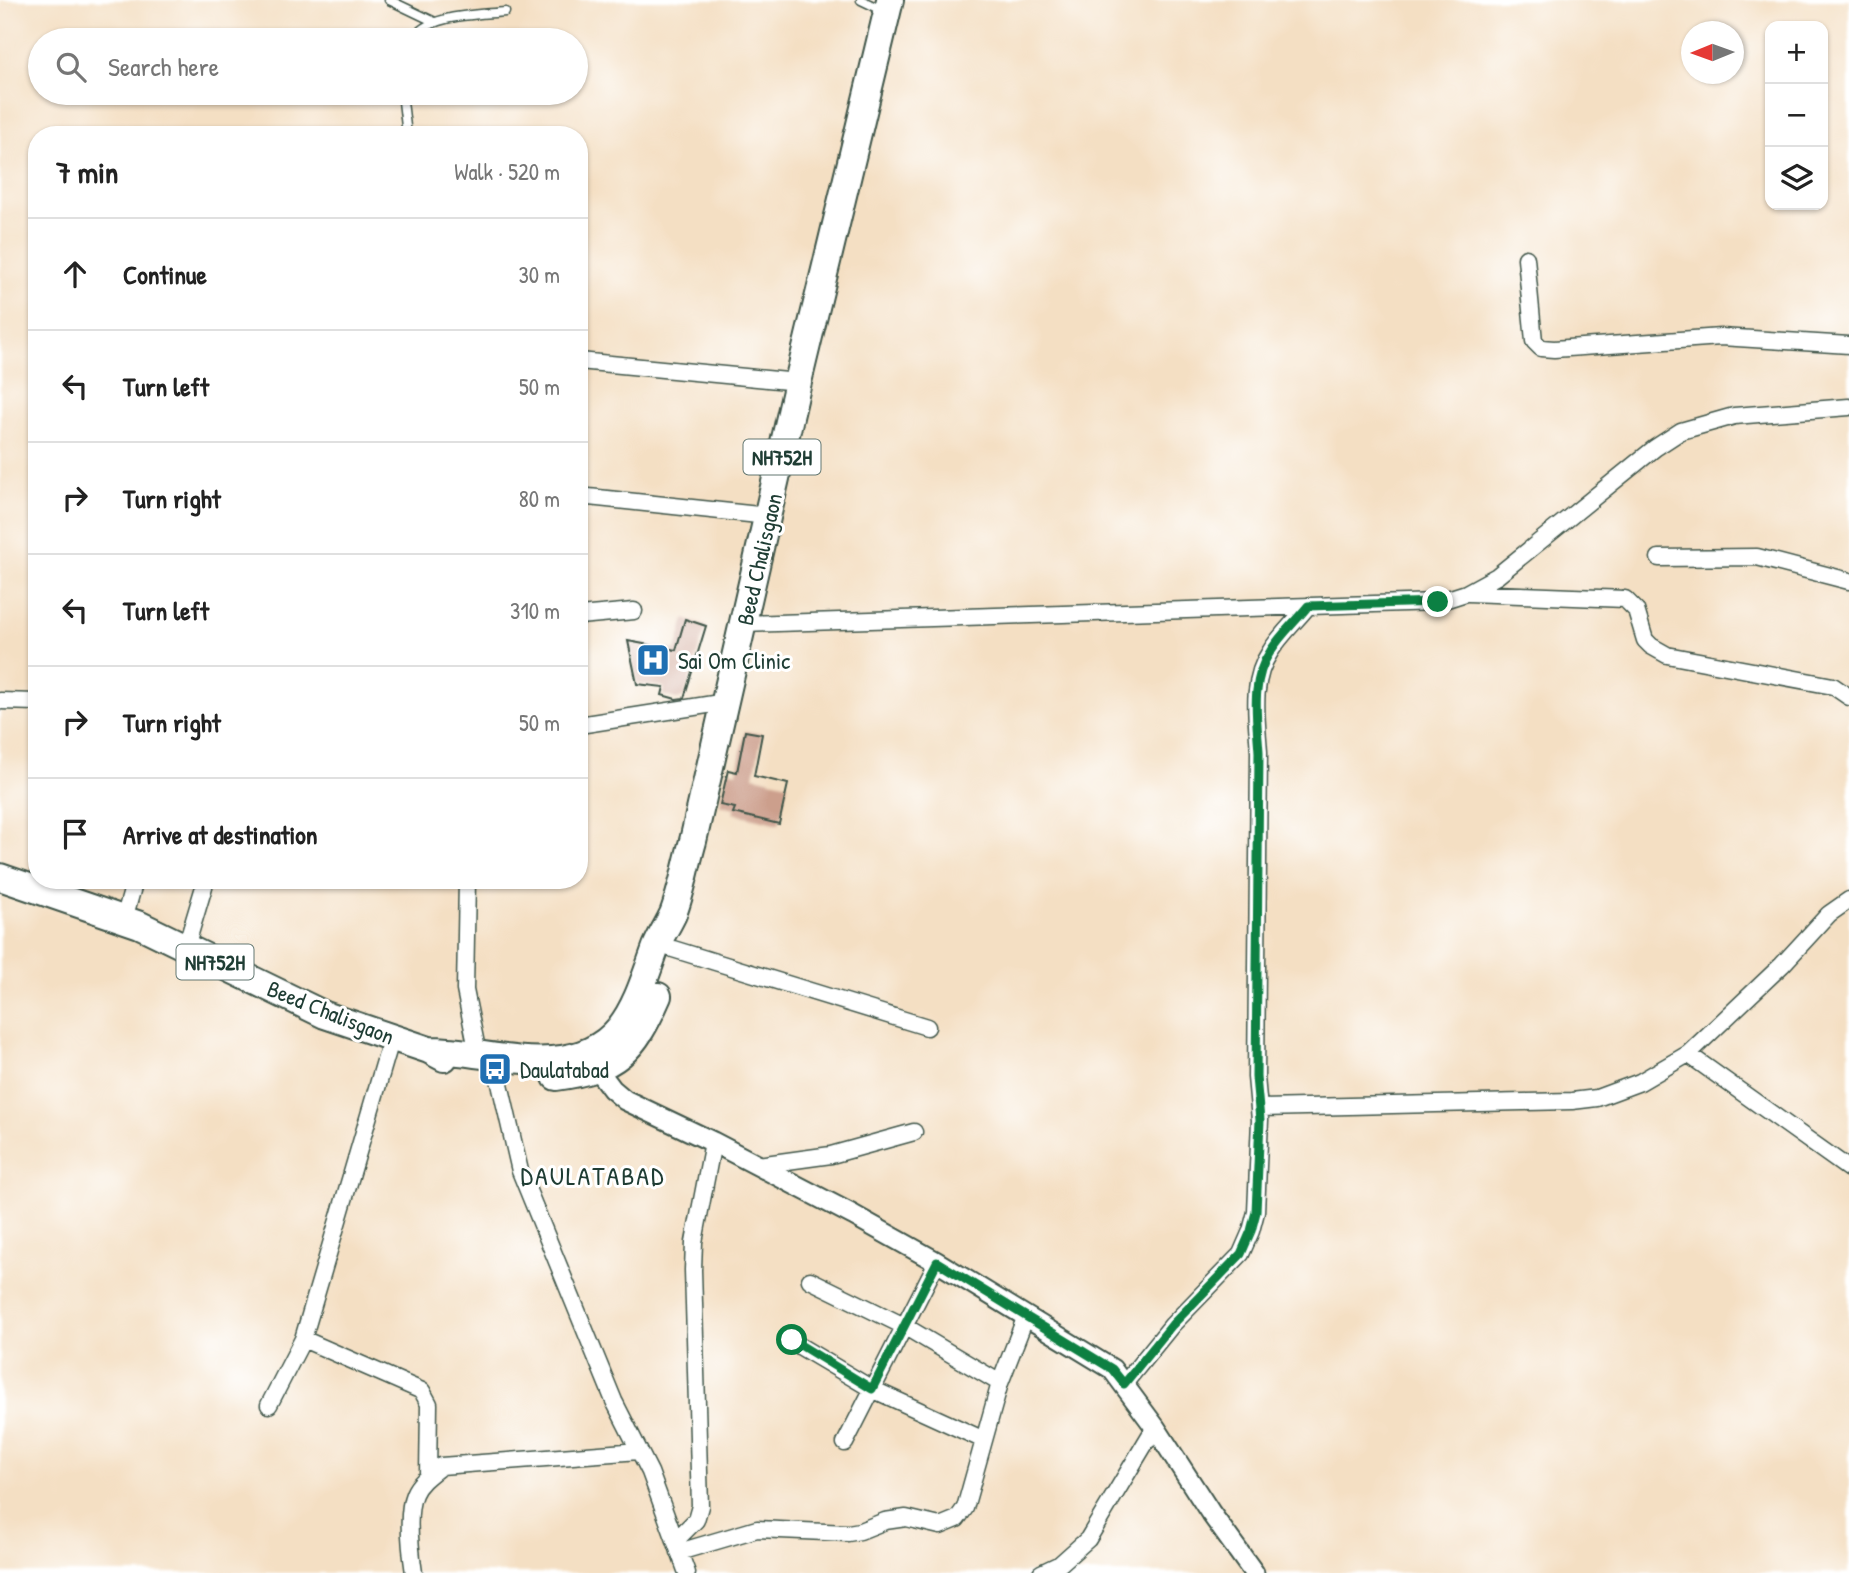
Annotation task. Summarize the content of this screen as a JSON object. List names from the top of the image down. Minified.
{"streets":{"highway":["NH752H","Beed Chalisgaon"]},"districts":["DAULATABAD"],"places":{"hospital":["Sai Om Clinic"],"bus stop":["Daulatabad"]},"north":"left","page":{"map_buttons":["+","−"],"search":"Search here","heading":["7 min","Walk · 520 m"],"list":[["Continue","30 m"],["Turn left","50 m"],["Turn right","80 m"],["Turn left","310 m"],["Turn right","50 m"],"Arrive at destination"]}}
